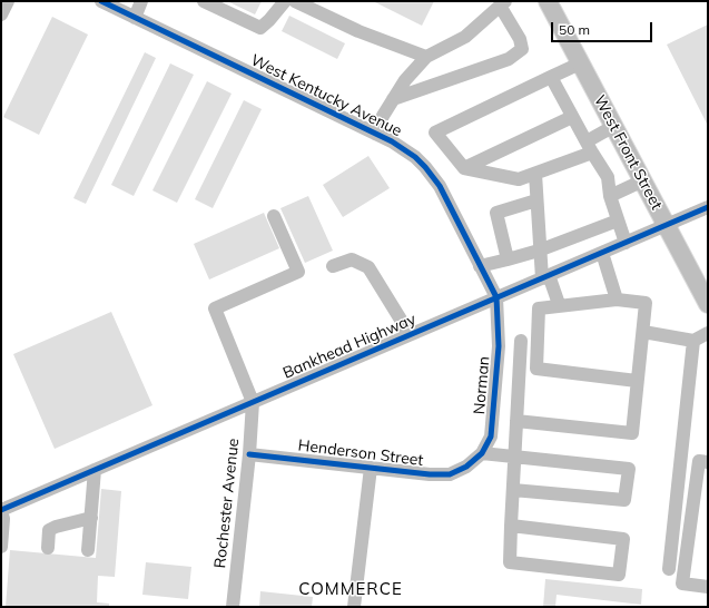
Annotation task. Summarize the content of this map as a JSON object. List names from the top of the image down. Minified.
{"streets":{"main road":["West Front Street"],"street":["West Kentucky Avenue","Bankhead Highway","Norman","Henderson Street","Rochester Avenue"]},"crossings":[["West Kentucky Avenue","Bankhead Highway"],["West Kentucky Avenue","Norman"],["West Front Street","Bankhead Highway"],["Bankhead Highway","Norman"],["Bankhead Highway","Rochester Avenue"],["Norman","Henderson Street"],["Henderson Street","Rochester Avenue"]],"districts":["COMMERCE"],"scale_bar":"50 m"}
